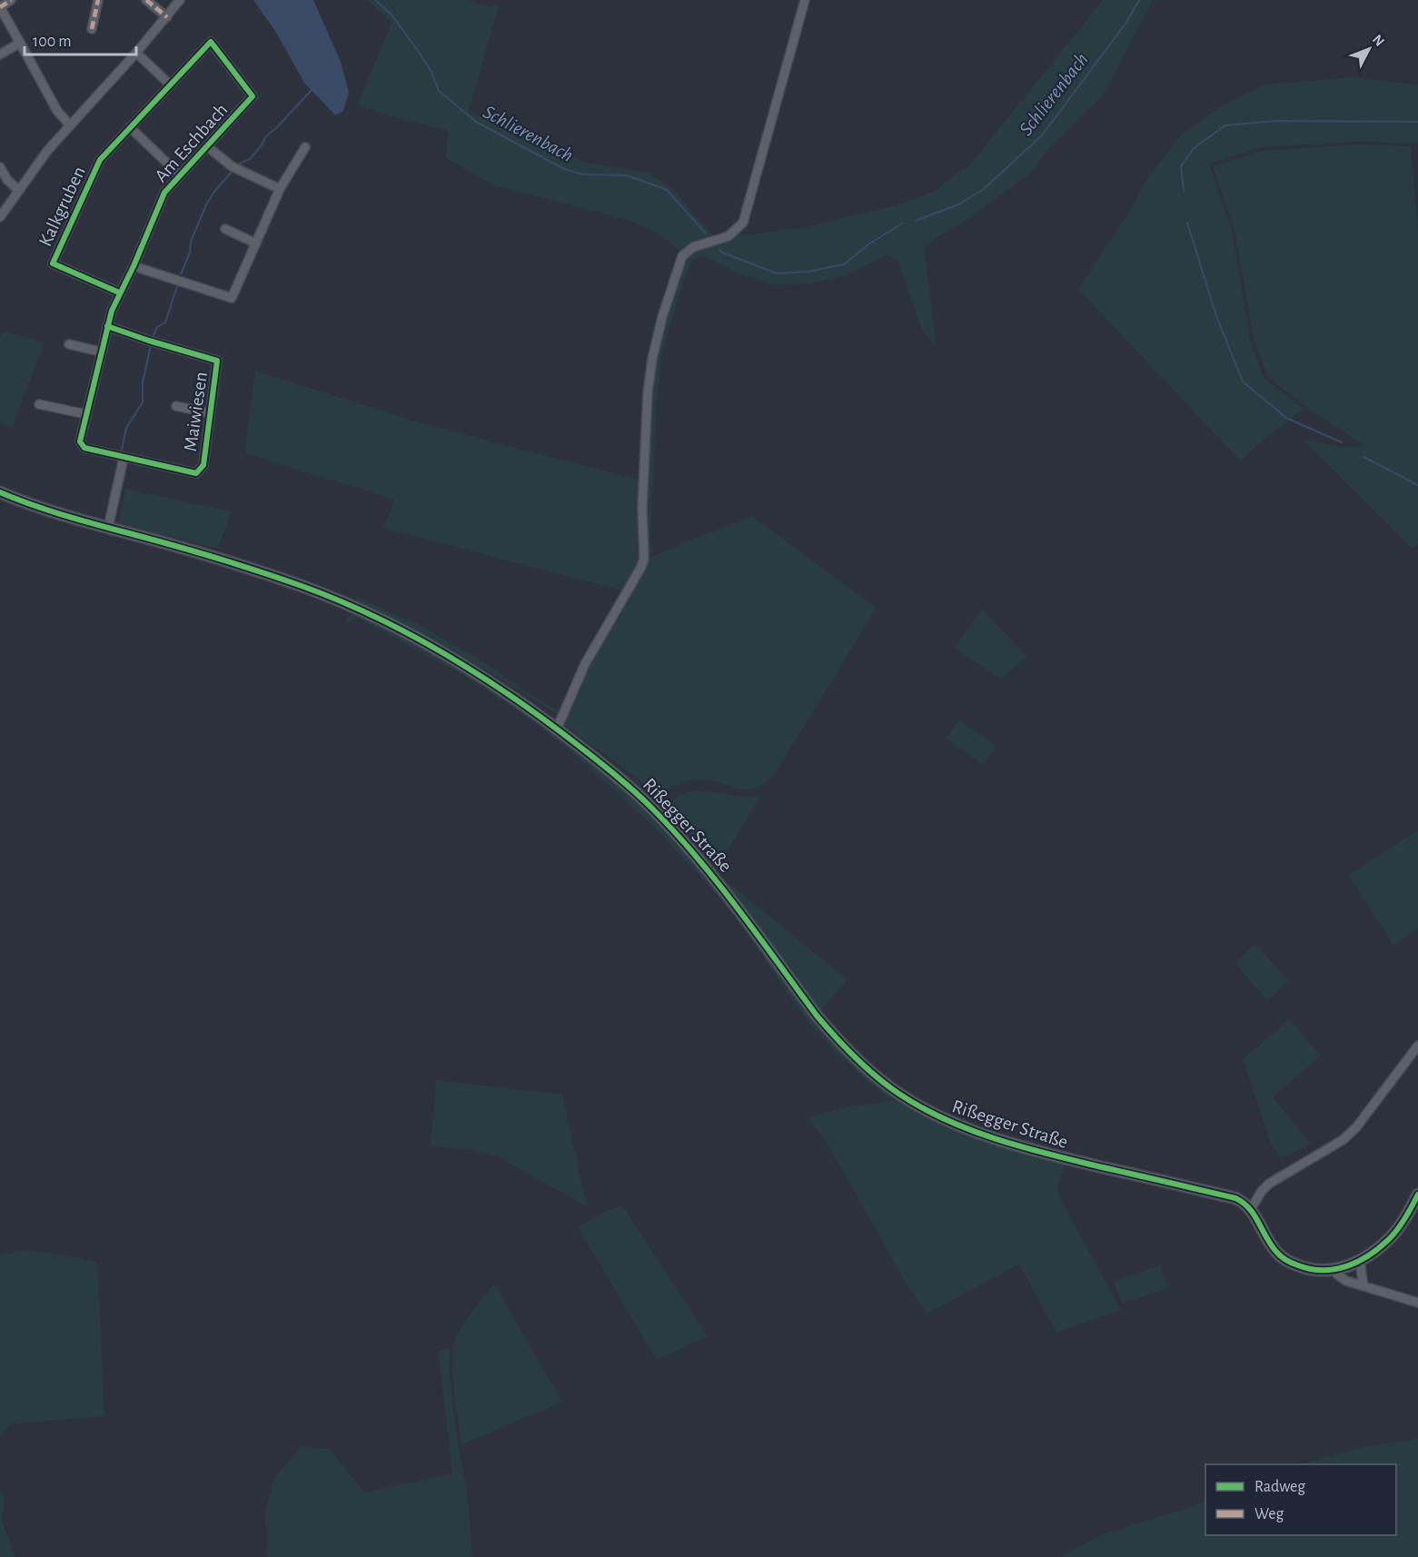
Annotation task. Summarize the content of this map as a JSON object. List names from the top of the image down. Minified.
{"streets":{"street":["Am Eschbach","Kalkgruben","Maiwiesen","Rißegger Straße"]},"crossings":[["Am Eschbach","Kalkgruben"],["Am Eschbach","Maiwiesen"]],"water":["Schlierenbach"],"legend":["Radweg","Weg"],"scale_bar":"100 m","north":"top right"}
